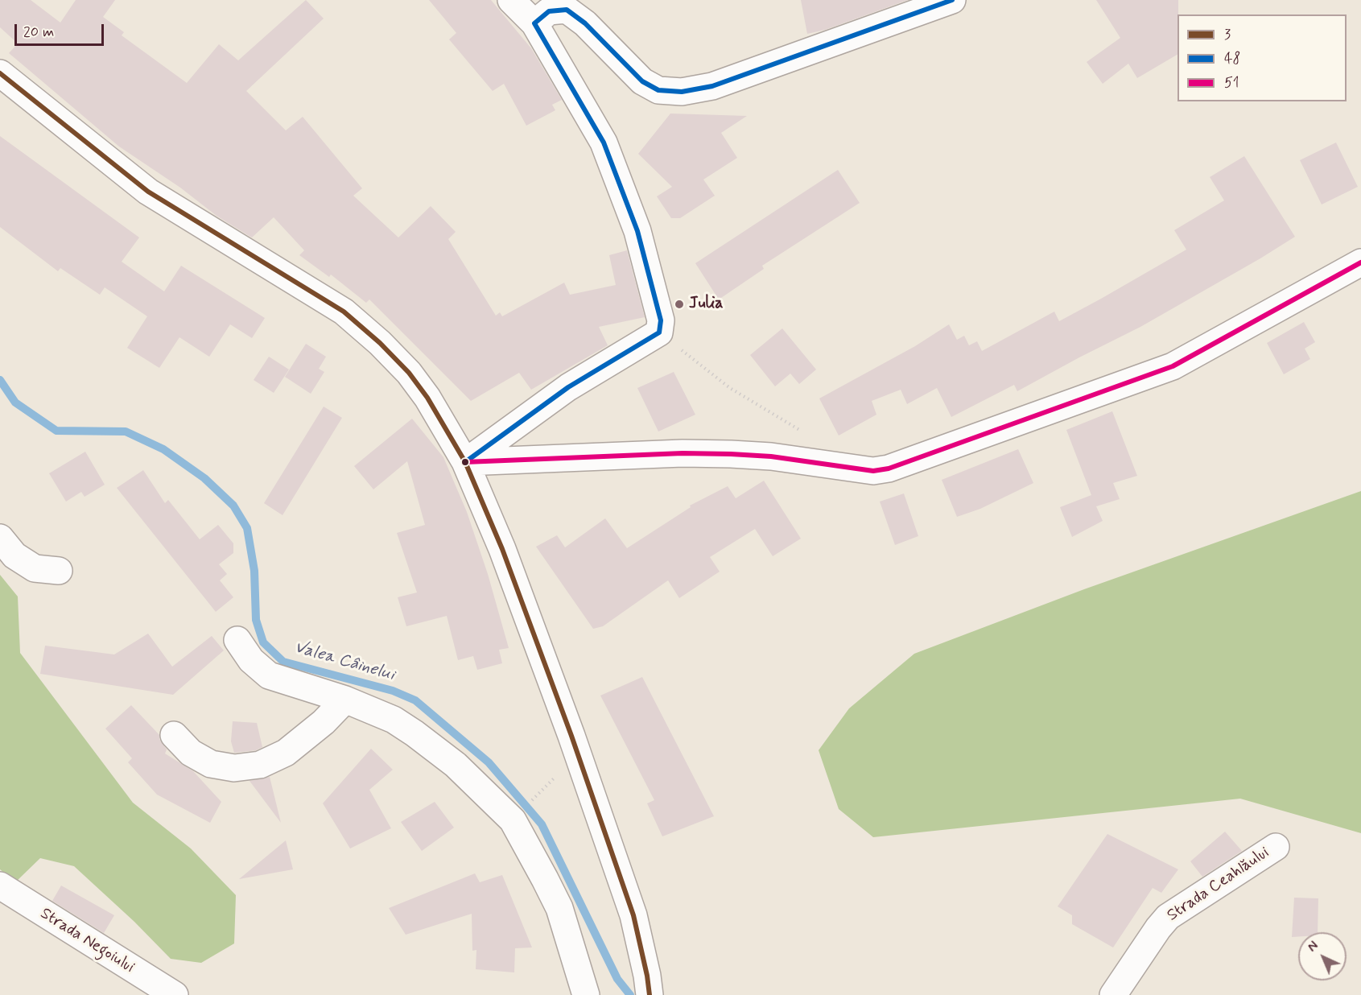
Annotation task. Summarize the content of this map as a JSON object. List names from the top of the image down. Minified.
{"streets":{"street":["Strada Ceahlăului","Strada Negoiului"]},"water":["Valea Câinelui"],"places":["Julia"],"lines":["transit line 48","transit line 3","transit line 51"],"legend":["3","48","51"],"scale_bar":"20 m","north":"top left"}
